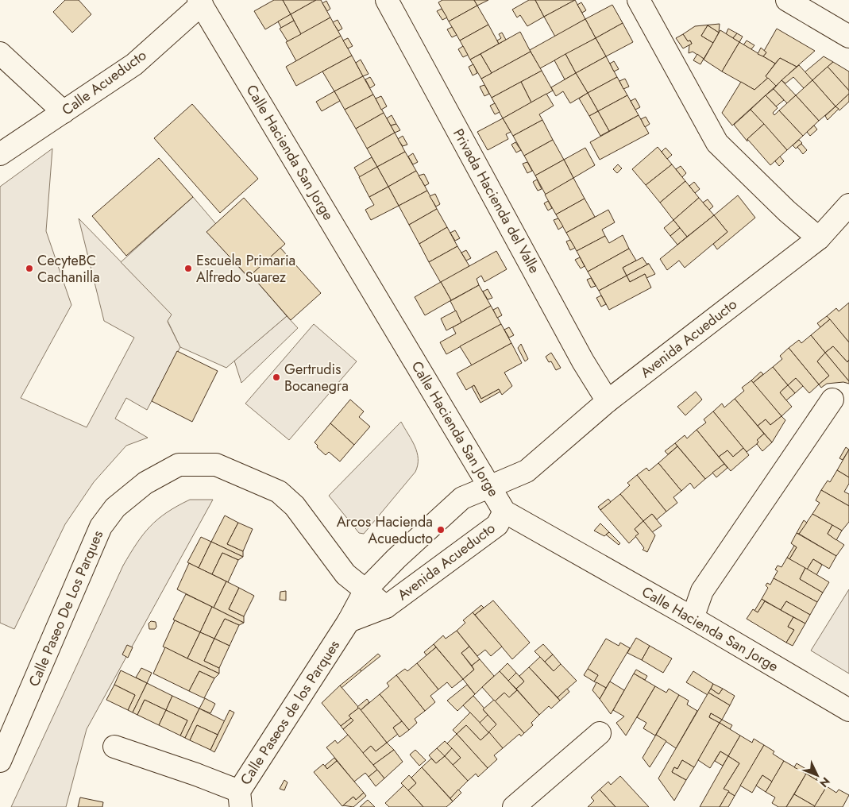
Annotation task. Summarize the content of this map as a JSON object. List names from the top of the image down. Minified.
{"streets":{"street":["Calle Acueducto","Calle Hacienda San Jorge","Privada Hacienda del Valle","Avenida Acueducto","Calle Paseo De Los Parques","Calle Paseos de los Parques"]},"crossings":[["Calle Acueducto","Calle Hacienda San Jorge"],["Calle Hacienda San Jorge","Avenida Acueducto"],["Privada Hacienda del Valle","Avenida Acueducto"],["Avenida Acueducto","Calle Paseo De Los Parques"],["Avenida Acueducto","Calle Paseos de los Parques"],["Calle Paseo De Los Parques","Calle Paseos de los Parques"]],"places":["CecyteBC Cachanilla","Escuela Primaria Alfredo Suarez","Gertrudis Bocanegra","Arcos Hacienda Acueducto"],"north":"bottom right"}
